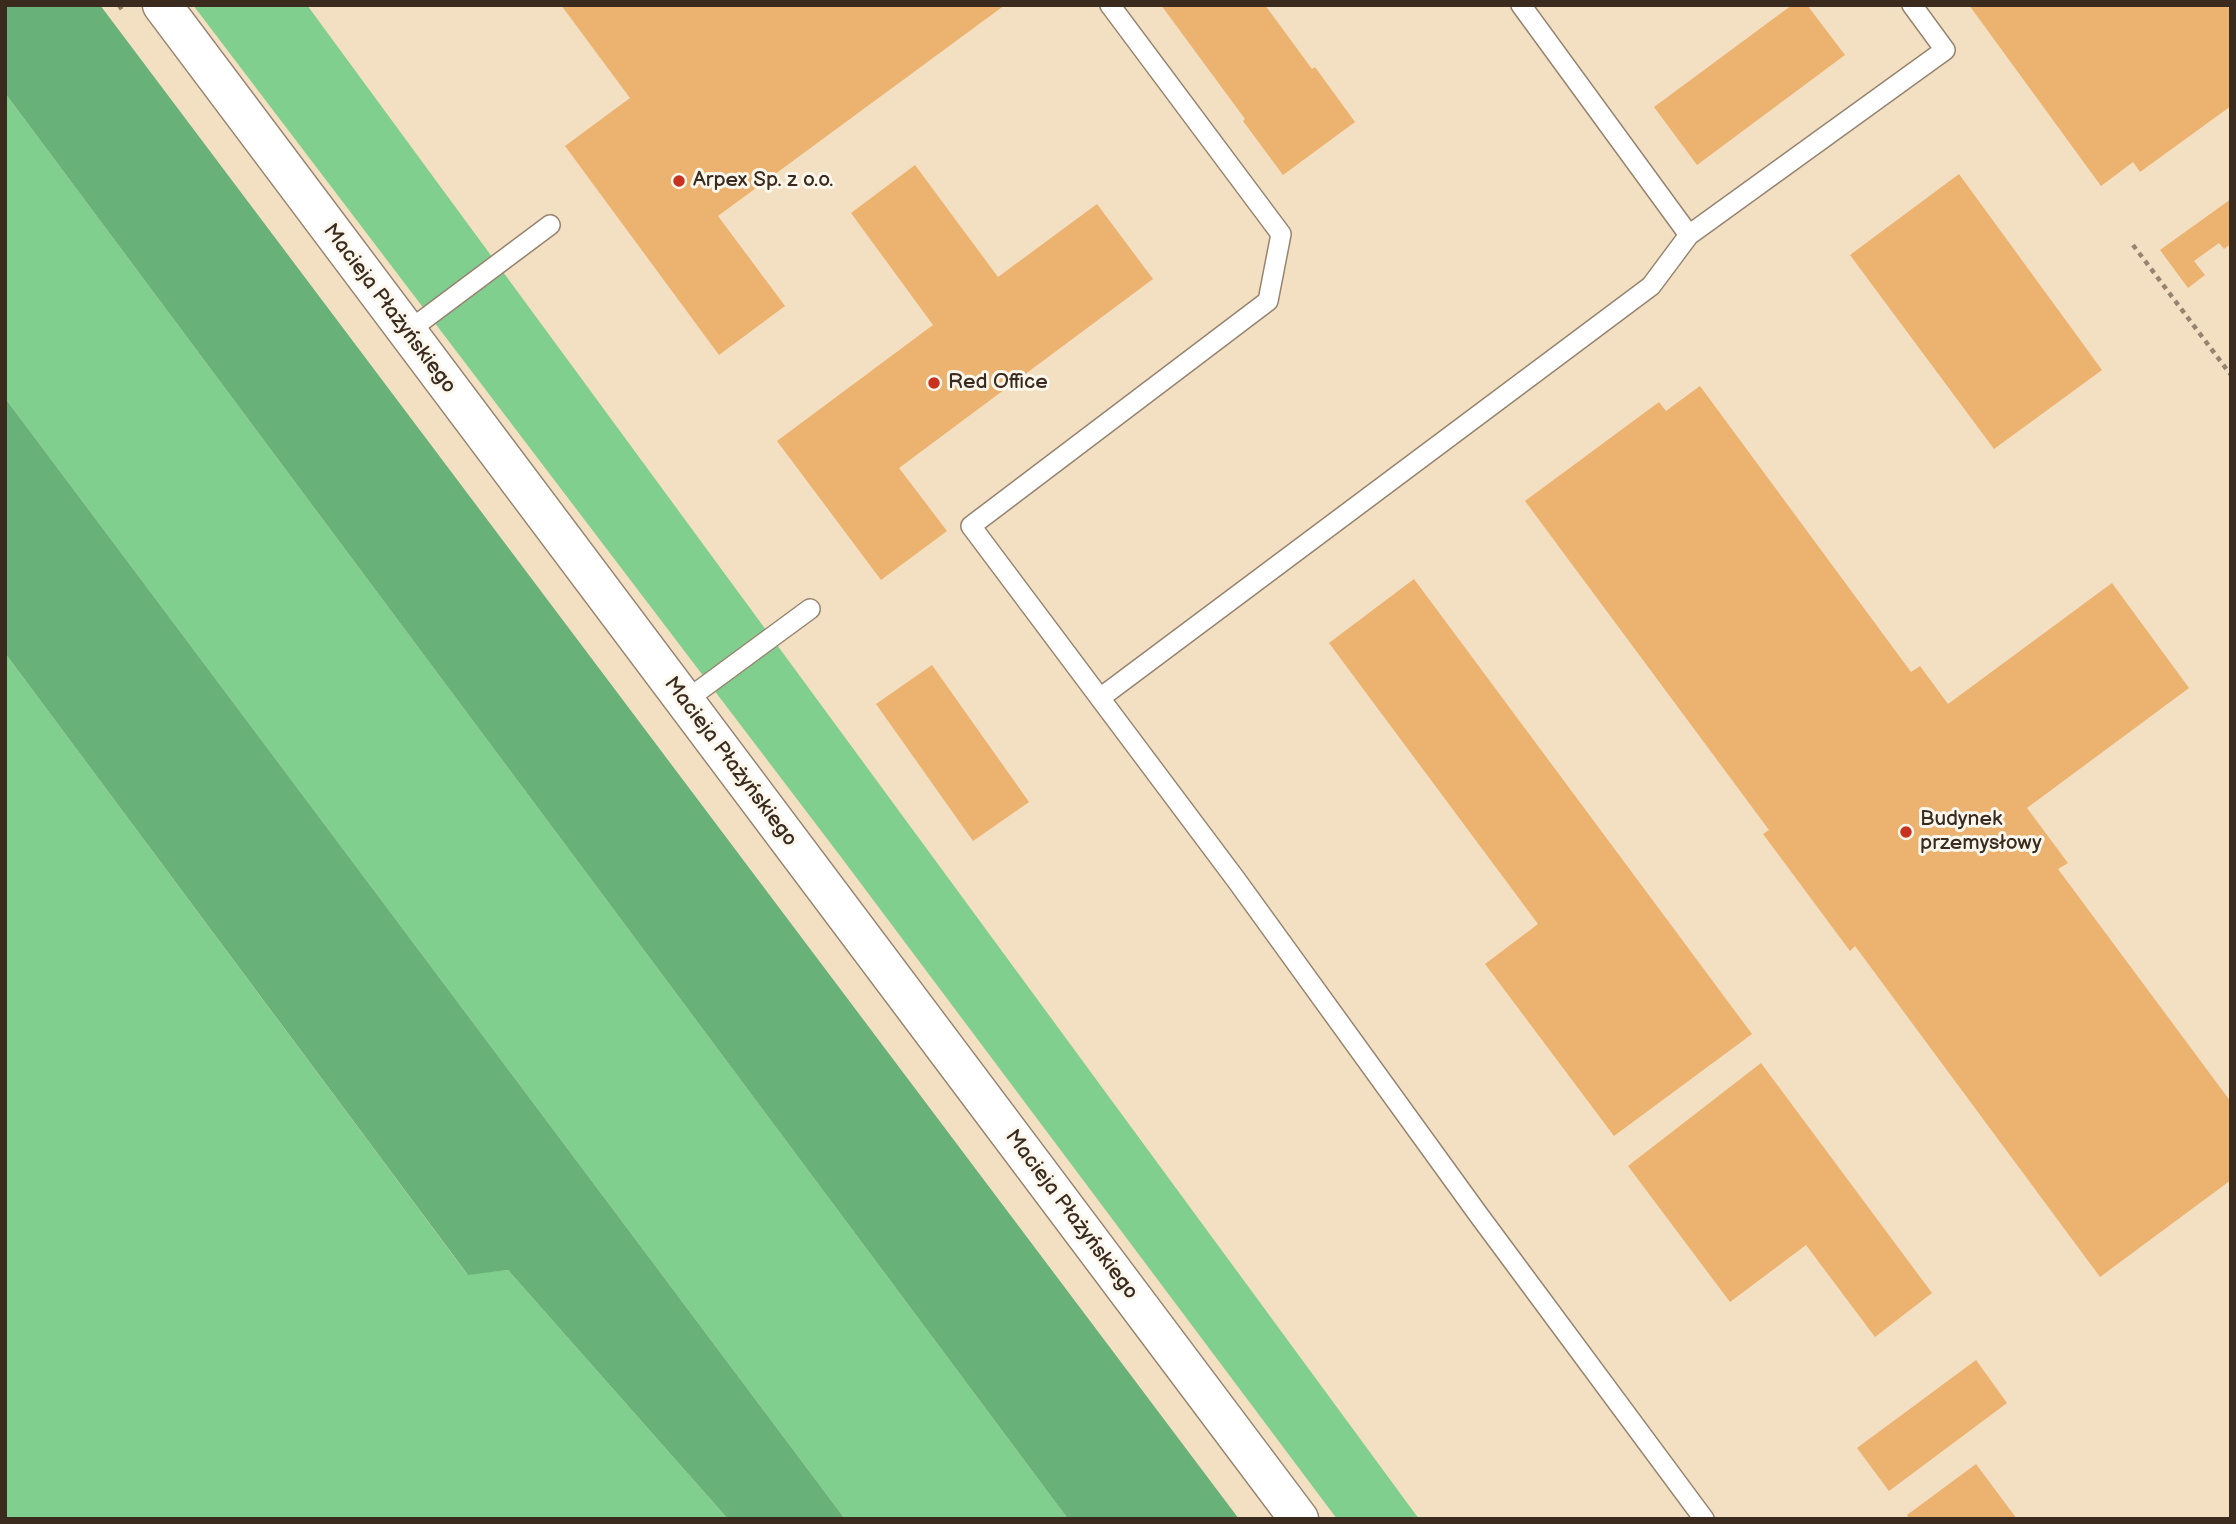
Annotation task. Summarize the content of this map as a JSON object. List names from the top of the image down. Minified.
{"streets":{"street":["Macieja Płażyńskiego"]},"places":["Arpex Sp. z o.o.","Red Office","Budynek przemysłowy"]}
